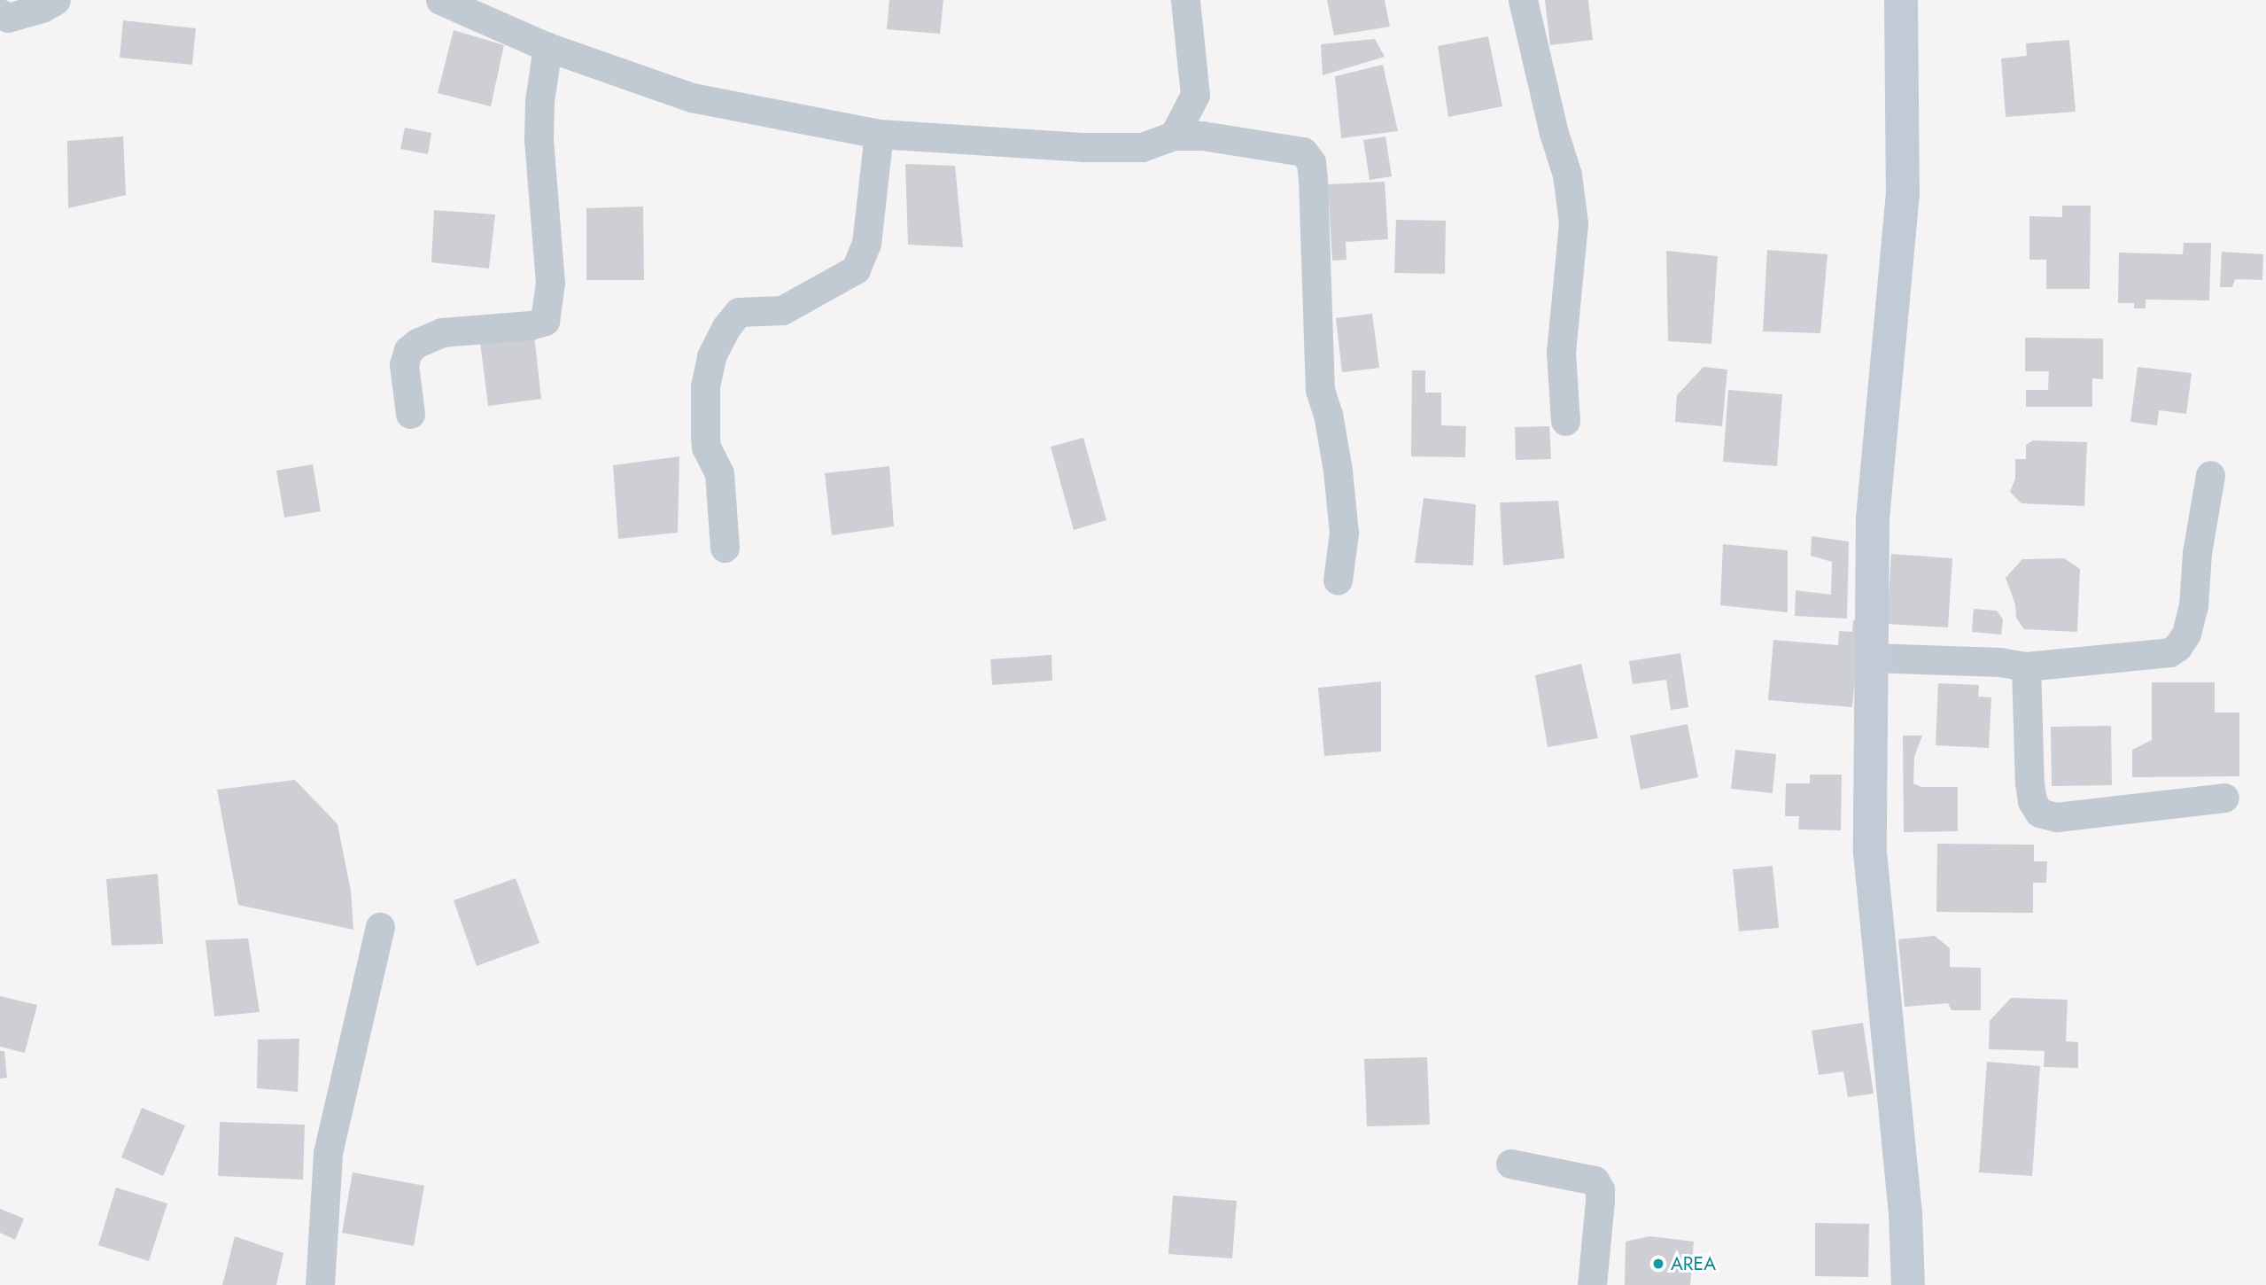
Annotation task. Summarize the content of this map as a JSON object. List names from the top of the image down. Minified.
{"places":["AREA"]}
